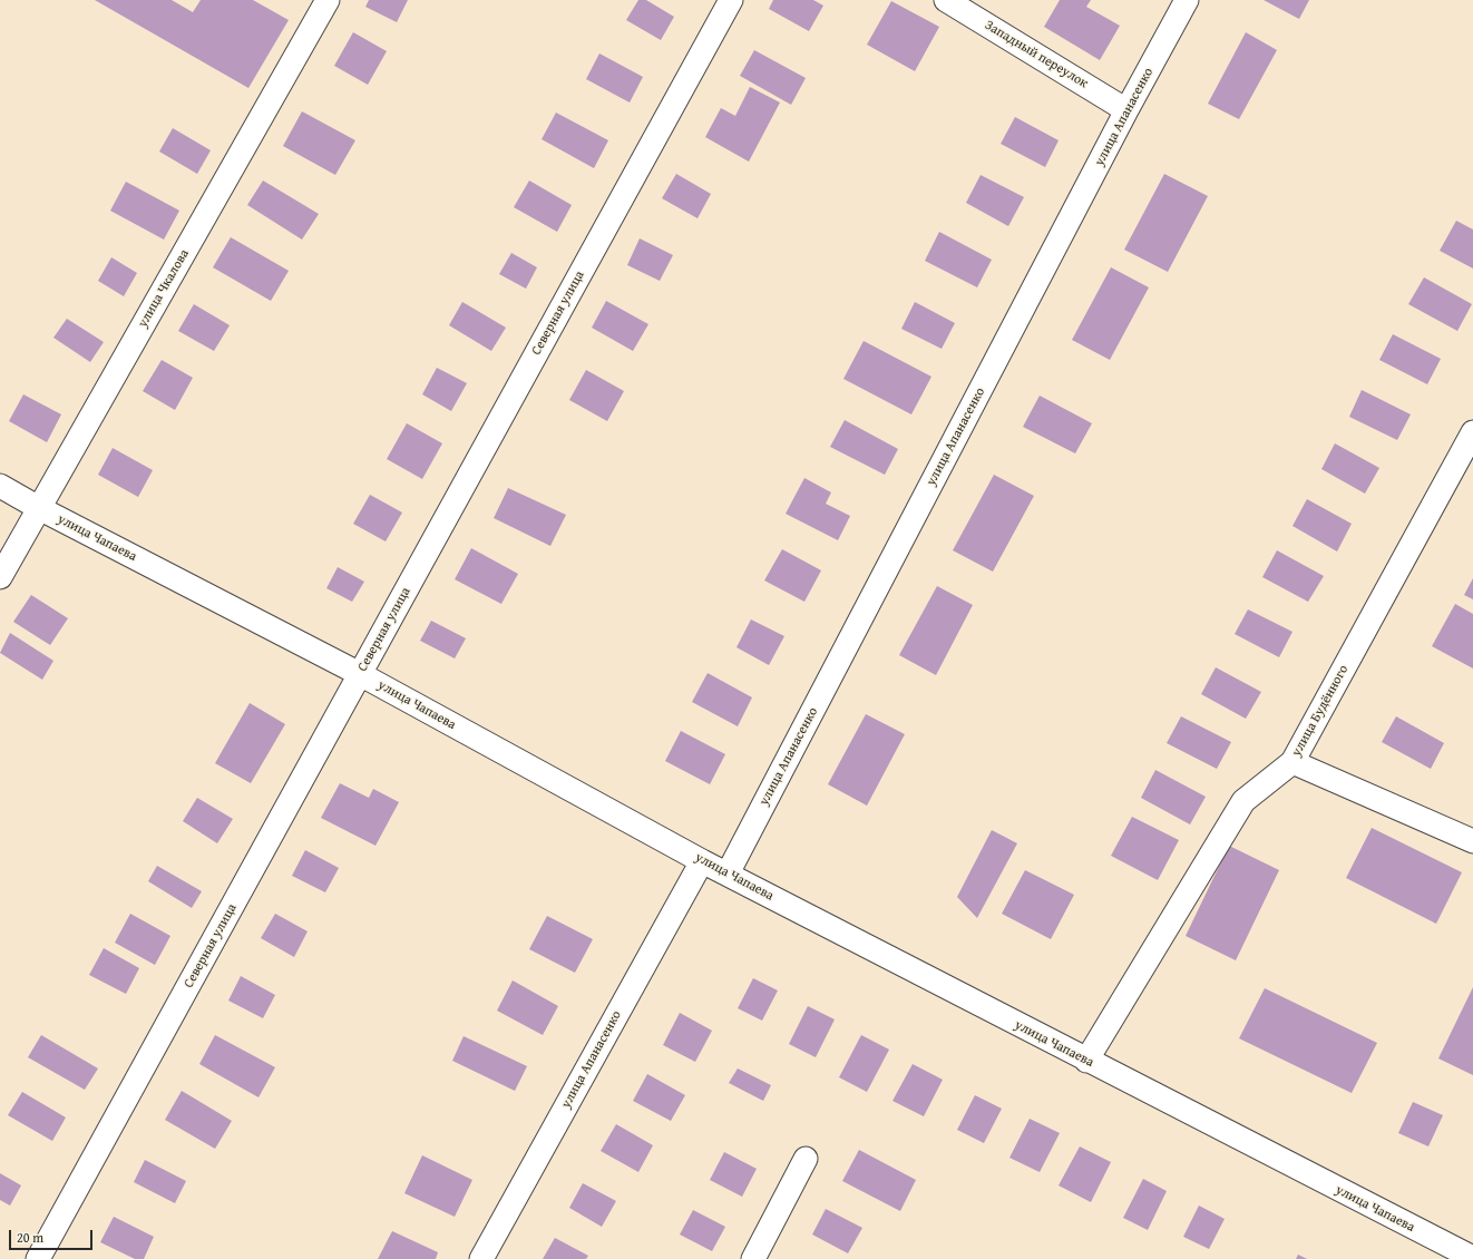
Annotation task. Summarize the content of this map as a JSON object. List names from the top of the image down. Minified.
{"streets":{"street":["Западный переулок","улица Апанасенко","улица Чкалова","Северная улица","улица Чапаева","улица Будённого"]},"crossings":[["Западный переулок","улица Апанасенко"],["улица Апанасенко","улица Чапаева"],["улица Чкалова","улица Чапаева"],["Северная улица","улица Чапаева"],["улица Чапаева","улица Будённого"]],"scale_bar":"20 m"}
